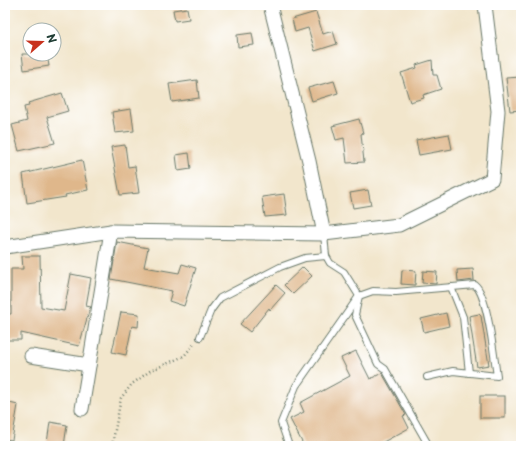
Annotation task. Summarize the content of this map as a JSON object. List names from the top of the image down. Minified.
{"north":"right"}
